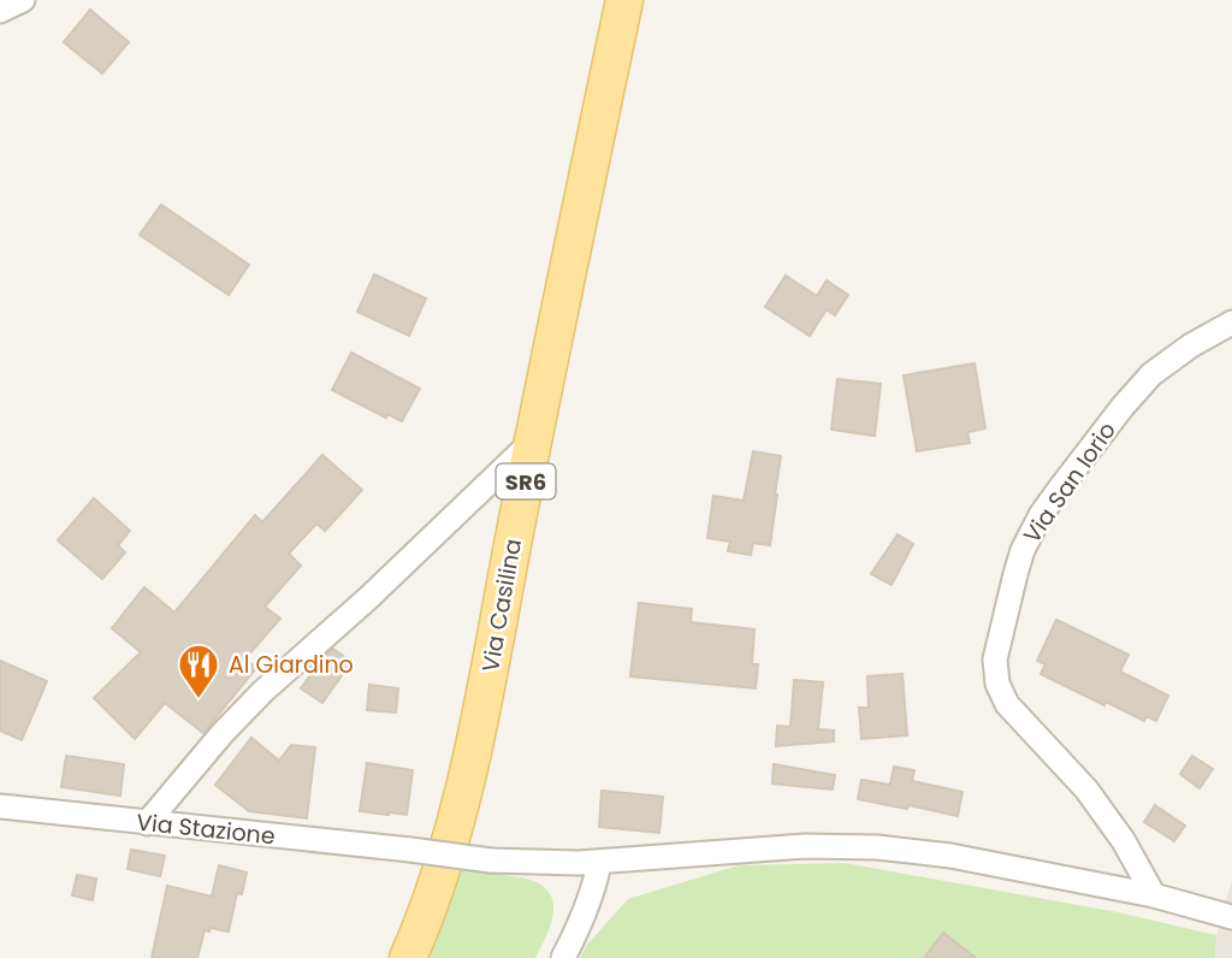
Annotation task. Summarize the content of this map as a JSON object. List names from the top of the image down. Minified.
{"streets":{"main road":["SR6","Via Casilina"],"street":["Via San Iorio","Via Stazione"]},"crossings":[["Via San Iorio","Via Stazione"]],"places":{"restaurant":["Al Giardino"]}}
